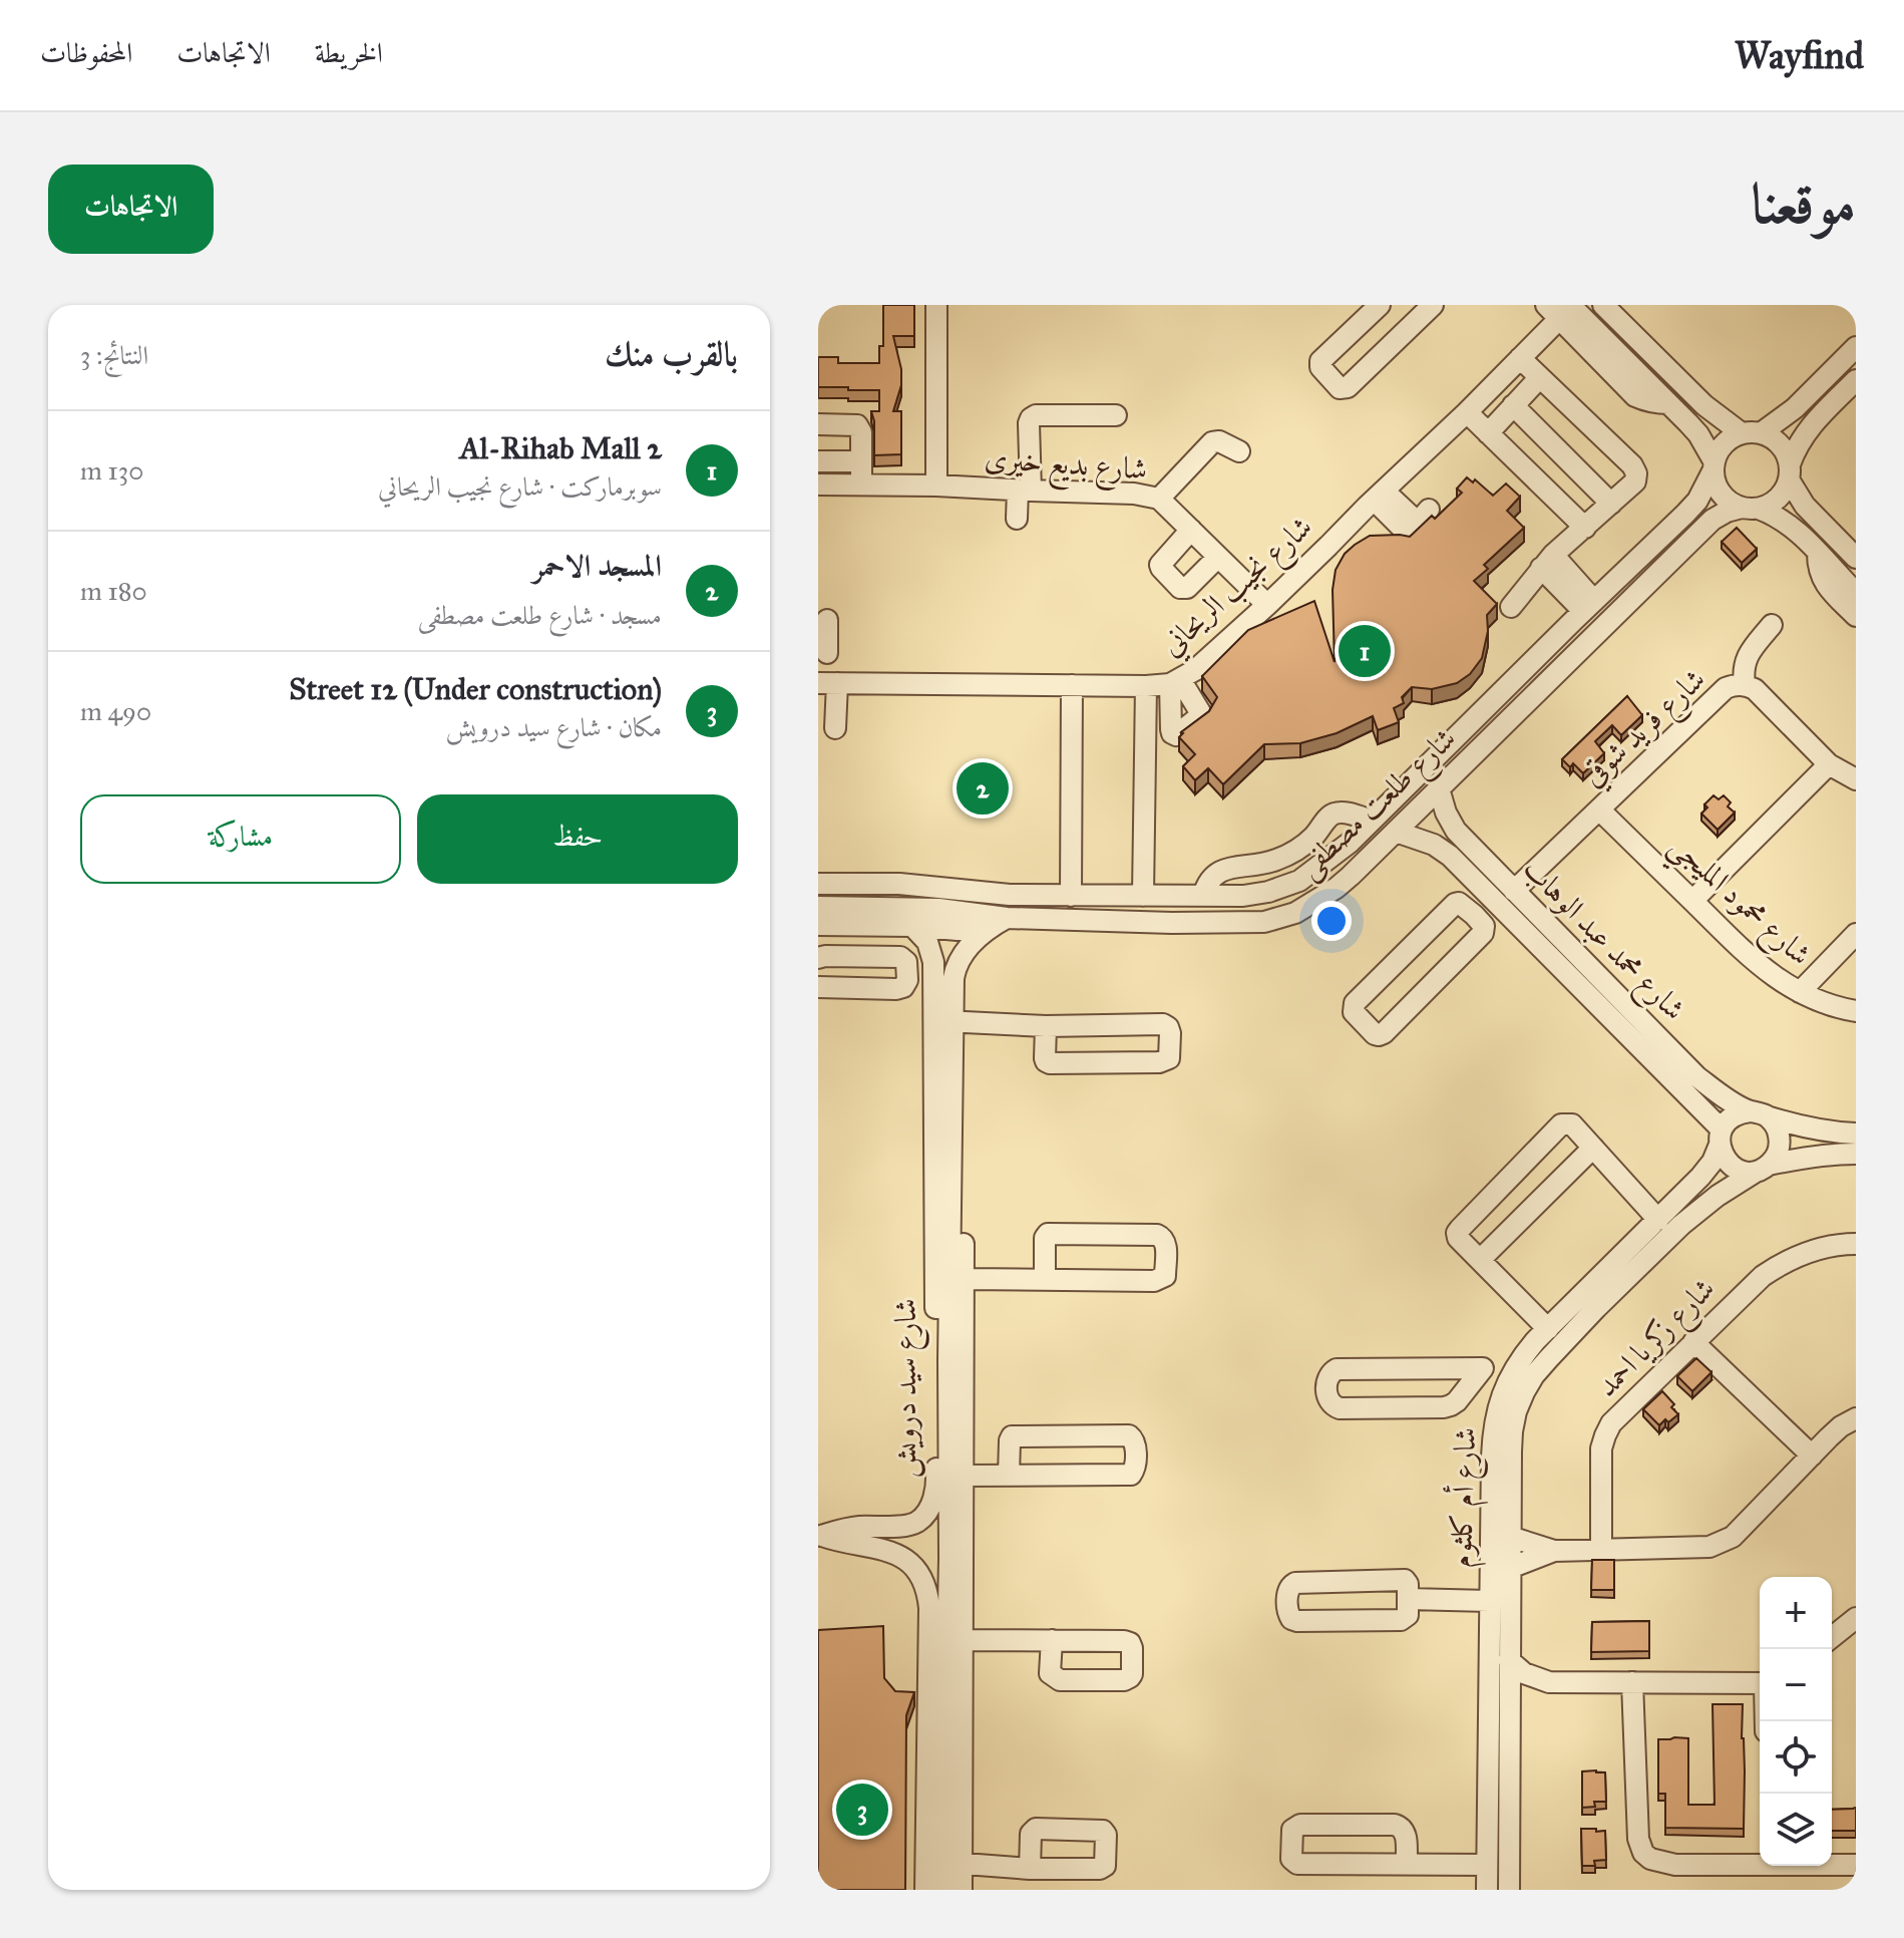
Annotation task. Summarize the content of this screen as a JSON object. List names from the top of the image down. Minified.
{"streets":{"street":["شارع بديع خيرى","شارع نجيب الريحاني","شارع فريد شوقي","شارع طلعت مصطفى","شارع محمود المليجي","شارع محمد عبد الوهاب","شارع زكريا احمد","شارع سيد درويش","شارع أم كلثوم"]},"crossings":[["شارع بديع خيرى","شارع نجيب الريحاني"],["شارع فريد شوقي","شارع محمود المليجي"],["شارع فريد شوقي","شارع محمد عبد الوهاب"],["شارع طلعت مصطفى","شارع محمد عبد الوهاب"],["شارع طلعت مصطفى","شارع سيد درويش"],["شارع محمد عبد الوهاب","شارع أم كلثوم"]],"page":{"header":"Wayfind","nav":["الخريطة","الاتجاهات","المحفوظات"],"title":"موقعنا","buttons":["الاتجاهات",["حفظ","مشاركة"]],"heading":["بالقرب منك","النتائج: 3"],"list":[{"mark":"1","name":"Al-Rihab Mall 2","note":"سوبرماركت · شارع نجيب الريحاني","value":"130 m"},{"mark":"2","name":"المسجد الاحمر","note":"مسجد · شارع طلعت مصطفى","value":"180 m"},{"mark":"3","name":"Street 12 (Under construction)","note":"مكان · شارع سيد درويش","value":"490 m"}],"pins":["1","2","3"],"map_buttons":["+","−"]}}
